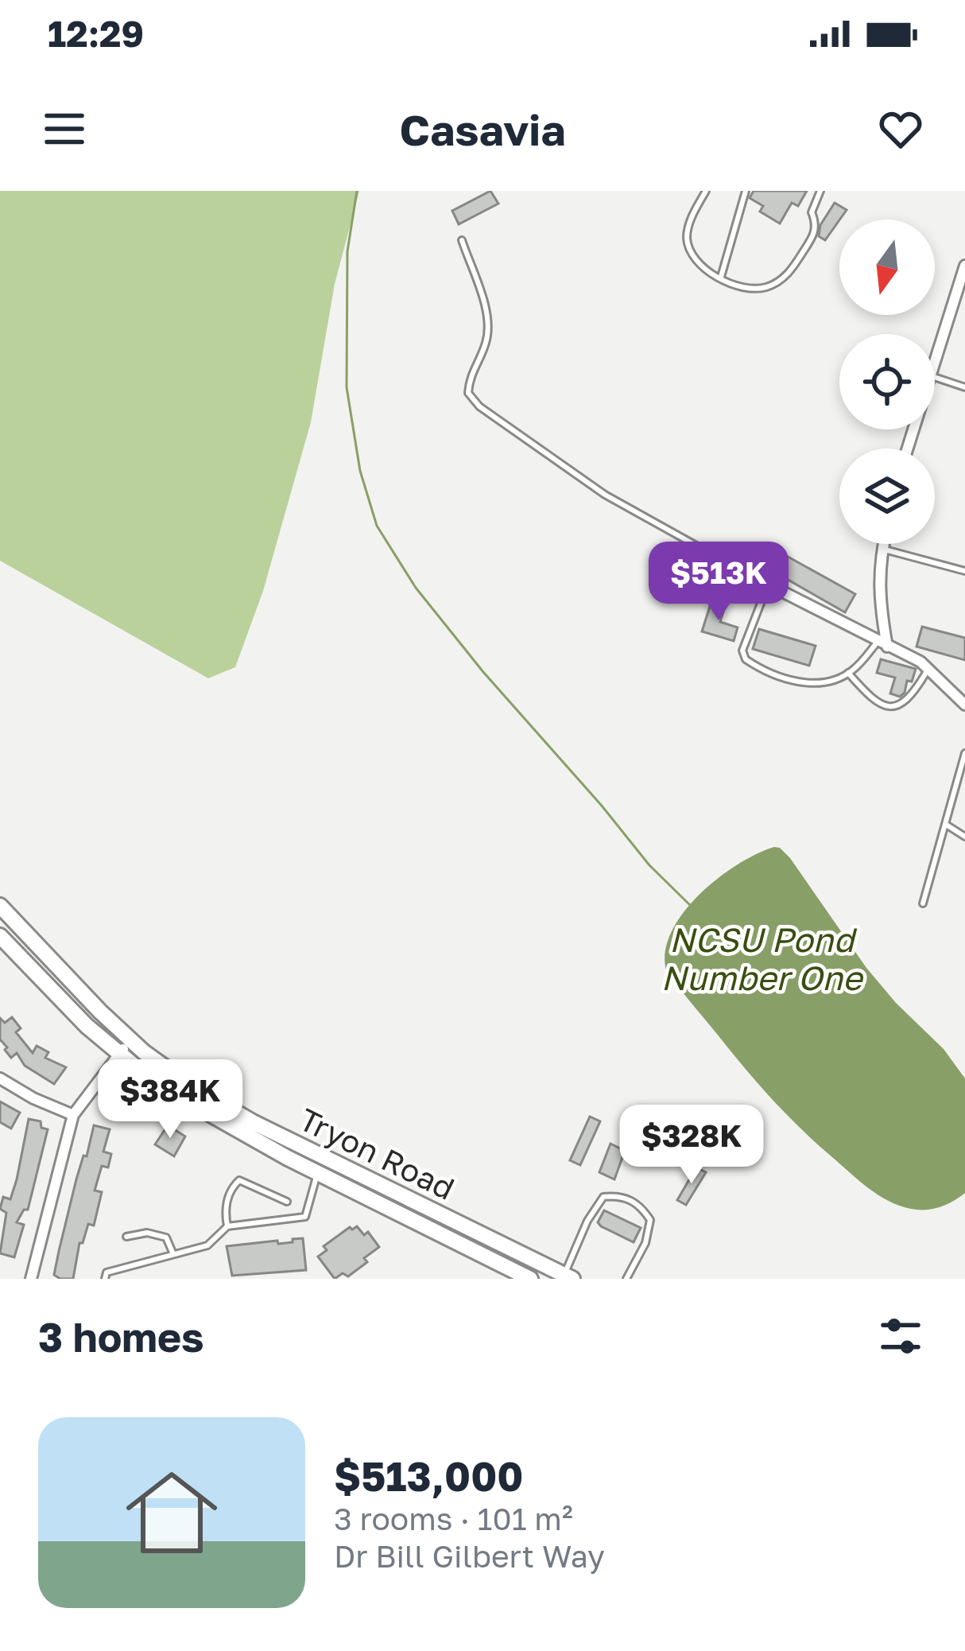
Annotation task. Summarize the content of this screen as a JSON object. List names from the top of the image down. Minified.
{"streets":{"main road":["Tryon Road"]},"water":["NCSU Pond Number One"],"north":"bottom","page":{"status":"12:29","header":"Casavia","price":["$513K","$384K","$328K"],"heading":"3 homes","list":[{"name":"$513,000","note":"3 rooms · 101 m² · Dr Bill Gilbert Way"}]}}
